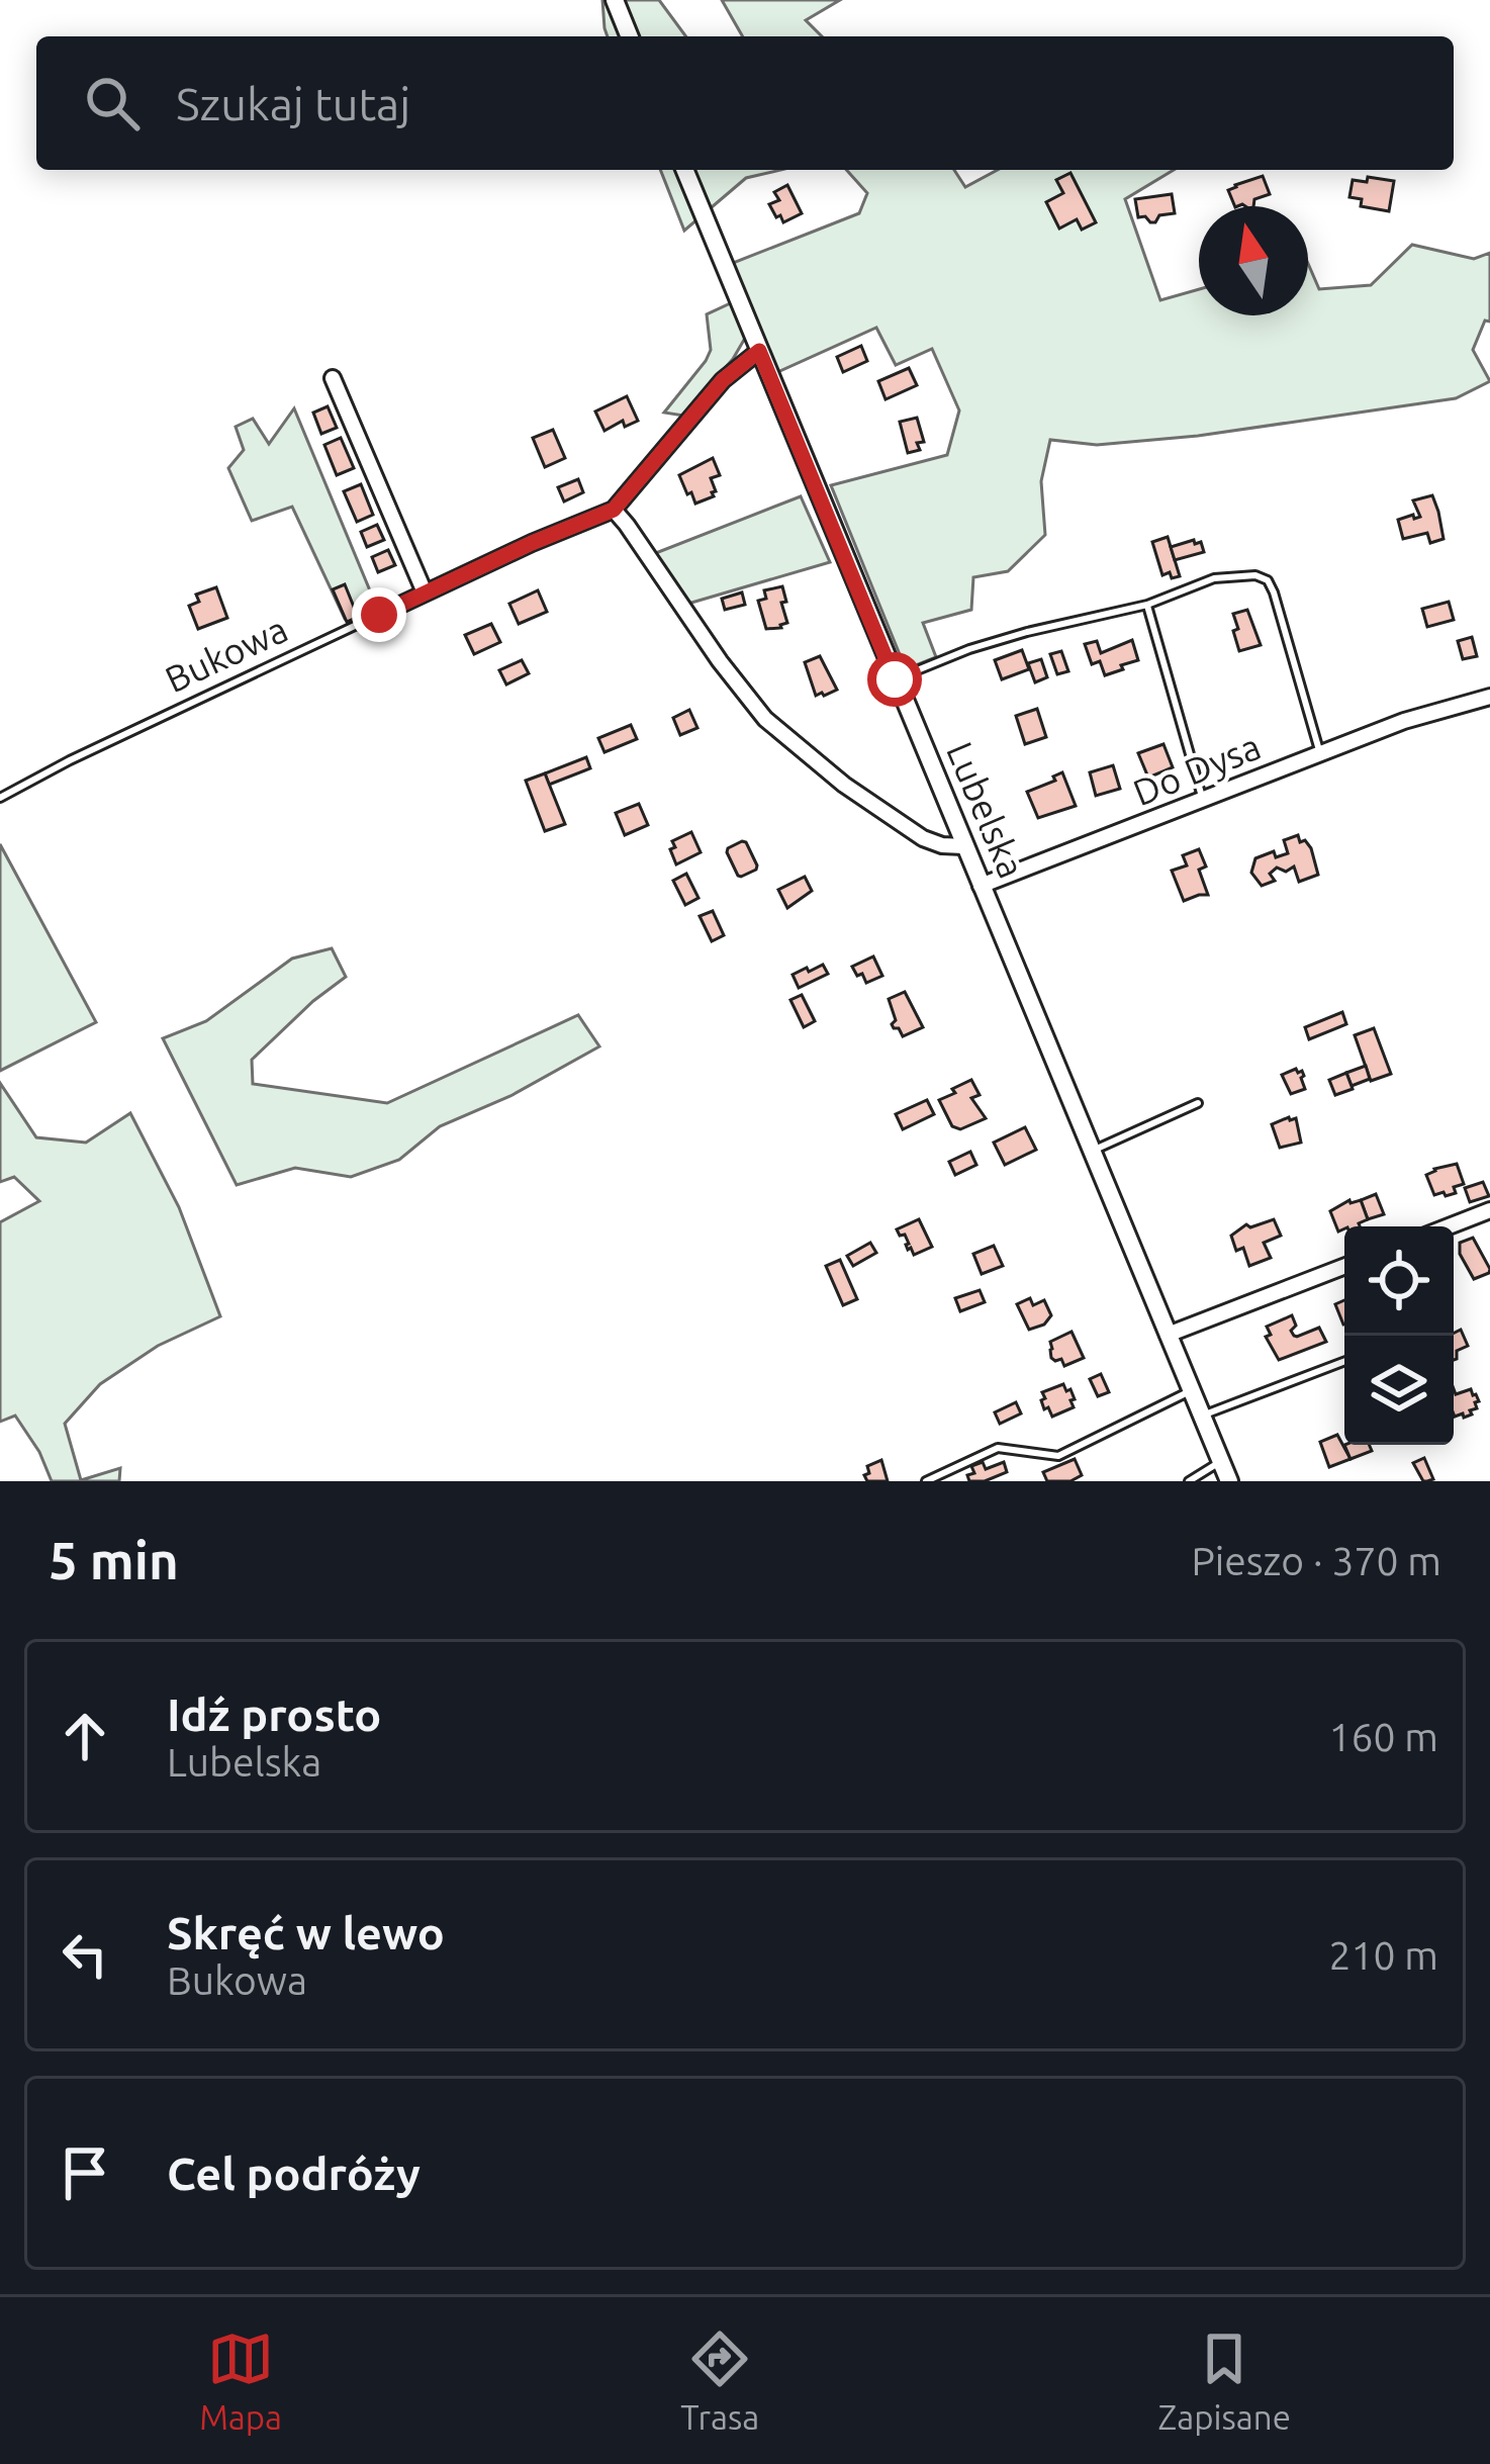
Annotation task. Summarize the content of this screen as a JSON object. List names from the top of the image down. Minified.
{"streets":{"street":["Bukowa","Do Dysa","Lubelska"]},"crossings":[["Bukowa","Lubelska"],["Do Dysa","Lubelska"]],"north":"top","page":{"search":"Szukaj tutaj","heading":["5 min","Pieszo · 370 m"],"list":[["Idź prosto","Lubelska","160 m"],["Skręć w lewo","Bukowa","210 m"],"Cel podróży"],"nav":["Mapa","Trasa","Zapisane"]}}
